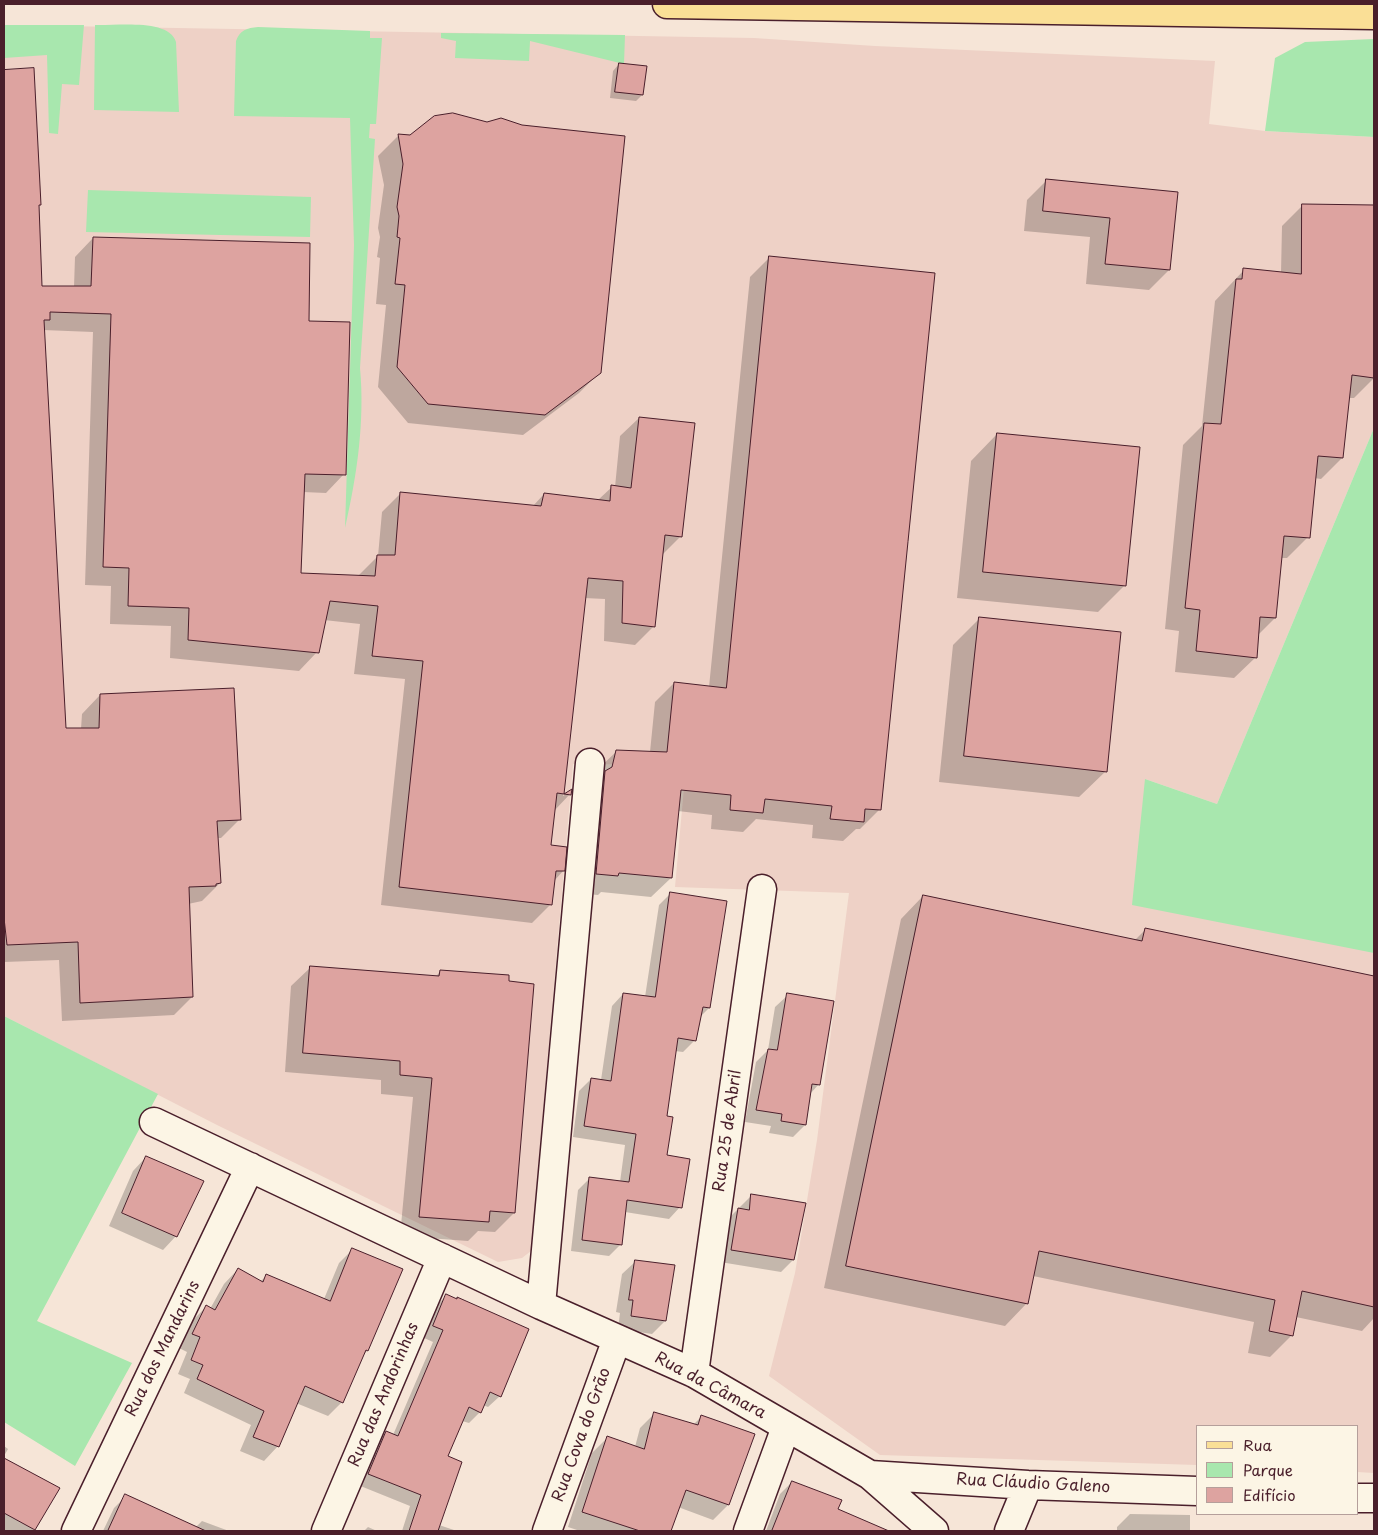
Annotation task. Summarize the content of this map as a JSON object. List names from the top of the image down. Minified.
{"streets":{"street":["Rua 25 de Abril","Rua dos Mandarins","Rua da Câmara","Rua das Andorinhas","Rua Cova do Grão","Rua Cláudio Galeno"]},"crossings":[["Rua 25 de Abril","Rua da Câmara"],["Rua dos Mandarins","Rua da Câmara"],["Rua da Câmara","Rua das Andorinhas"],["Rua da Câmara","Rua Cova do Grão"],["Rua da Câmara","Rua Cláudio Galeno"]],"legend":["Rua","Parque","Edifício"]}
